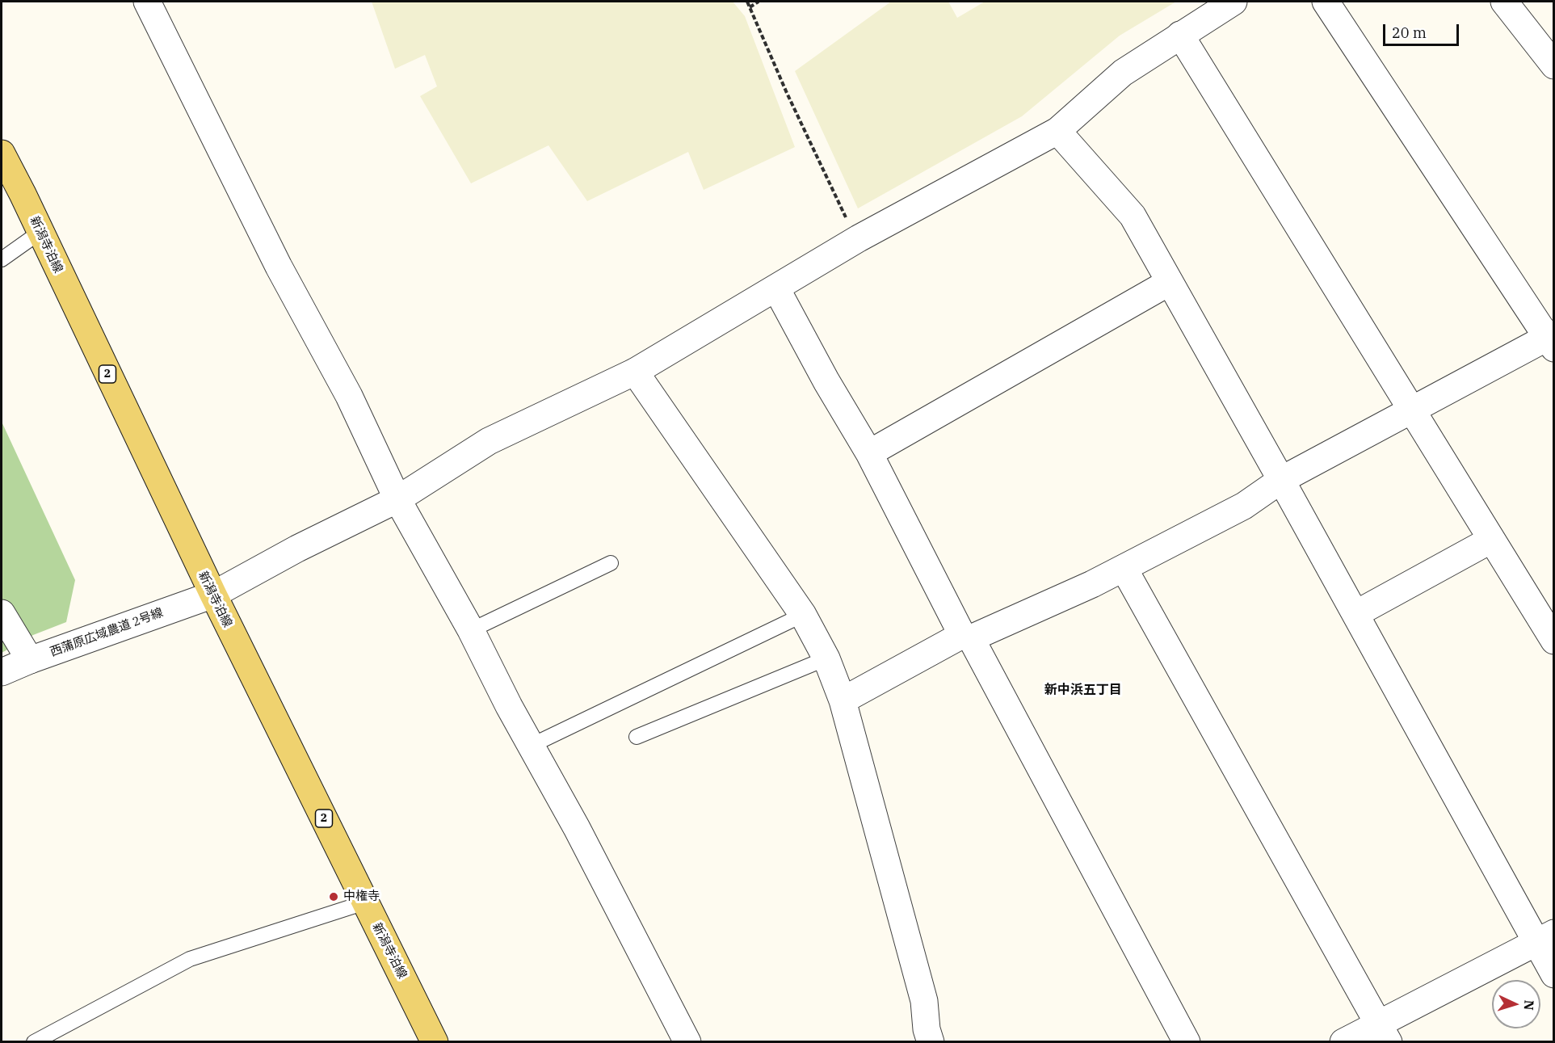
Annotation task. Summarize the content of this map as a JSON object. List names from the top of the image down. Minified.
{"streets":{"main road":["新潟寺泊線","2"],"street":["西蒲原広域農道 2号線"]},"crossings":[["新潟寺泊線","西蒲原広域農道 2号線"]],"districts":["新中浜五丁目"],"places":["中権寺"],"scale_bar":"20 m","north":"right"}
